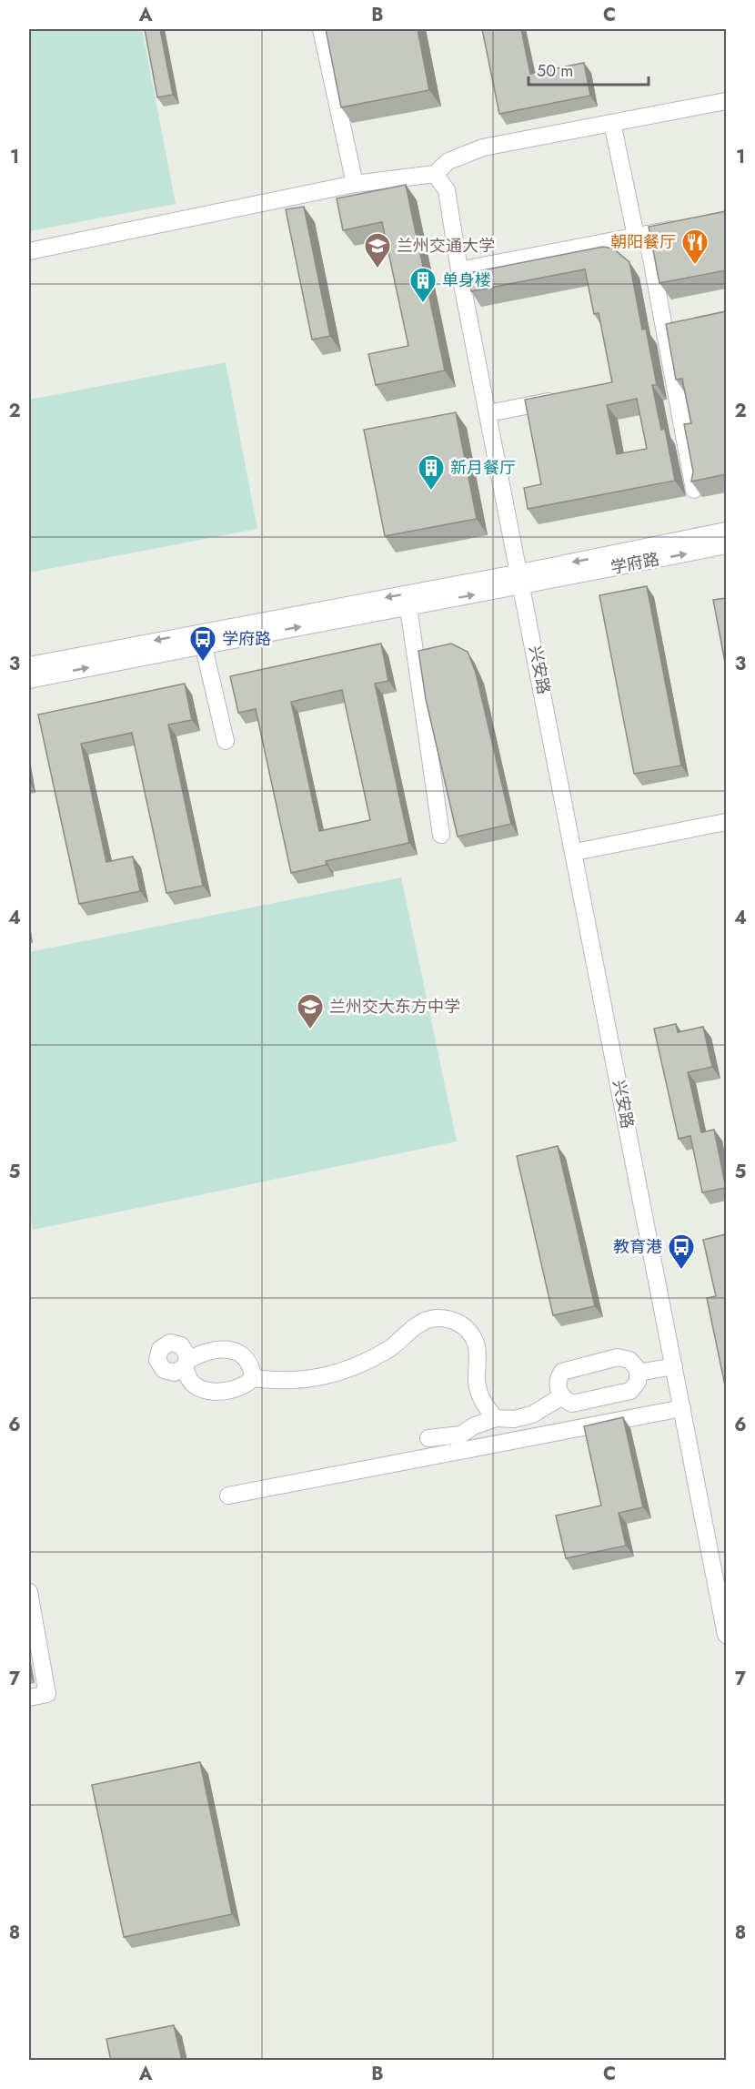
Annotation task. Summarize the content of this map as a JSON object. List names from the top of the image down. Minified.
{"streets":{"street":["学府路","兴安路"]},"crossings":[["学府路","兴安路"]],"places":{"restaurant":["朝阳餐厅"],"school or university":["兰州交通大学","兰州交大东方中学"],"building":["单身楼","新月餐厅"],"bus stop":["学府路","教育港"]},"scale_bar":"50 m","grid":{"columns":["A","B","C"],"rows":["1","2","3","4","5","6","7","8"]}}
